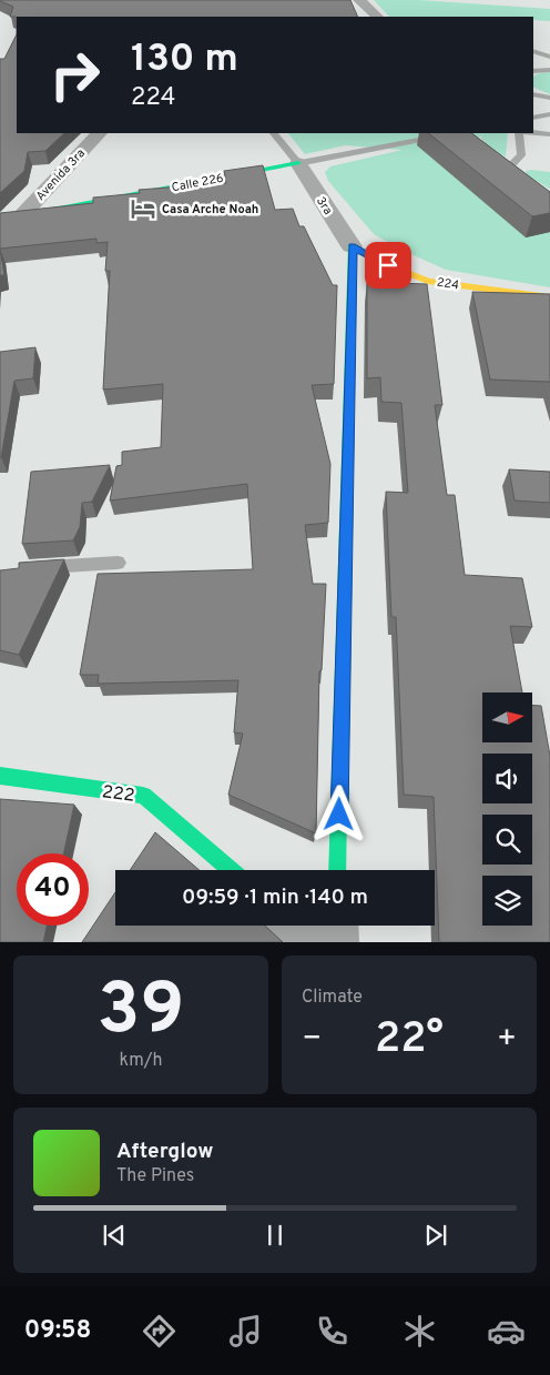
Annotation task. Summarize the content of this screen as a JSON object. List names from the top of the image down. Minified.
{"streets":{"street":["Avenida 3ra","Calle 226","3ra","224","222"]},"crossings":[["Avenida 3ra","Calle 226"],["Calle 226","3ra"],["3ra","224"]],"places":{"hotel":["Casa Arche Noah"]},"north":"right","page":{"turn":["130 m","224"],"limit":"40","trip":"09:59 · 1 min · 140 m","tile":[["39","km/h"],"Climate"],"heat":["−","22°","+"],"song":["Afterglow","The Pines"],"tabs":"09:58"}}
